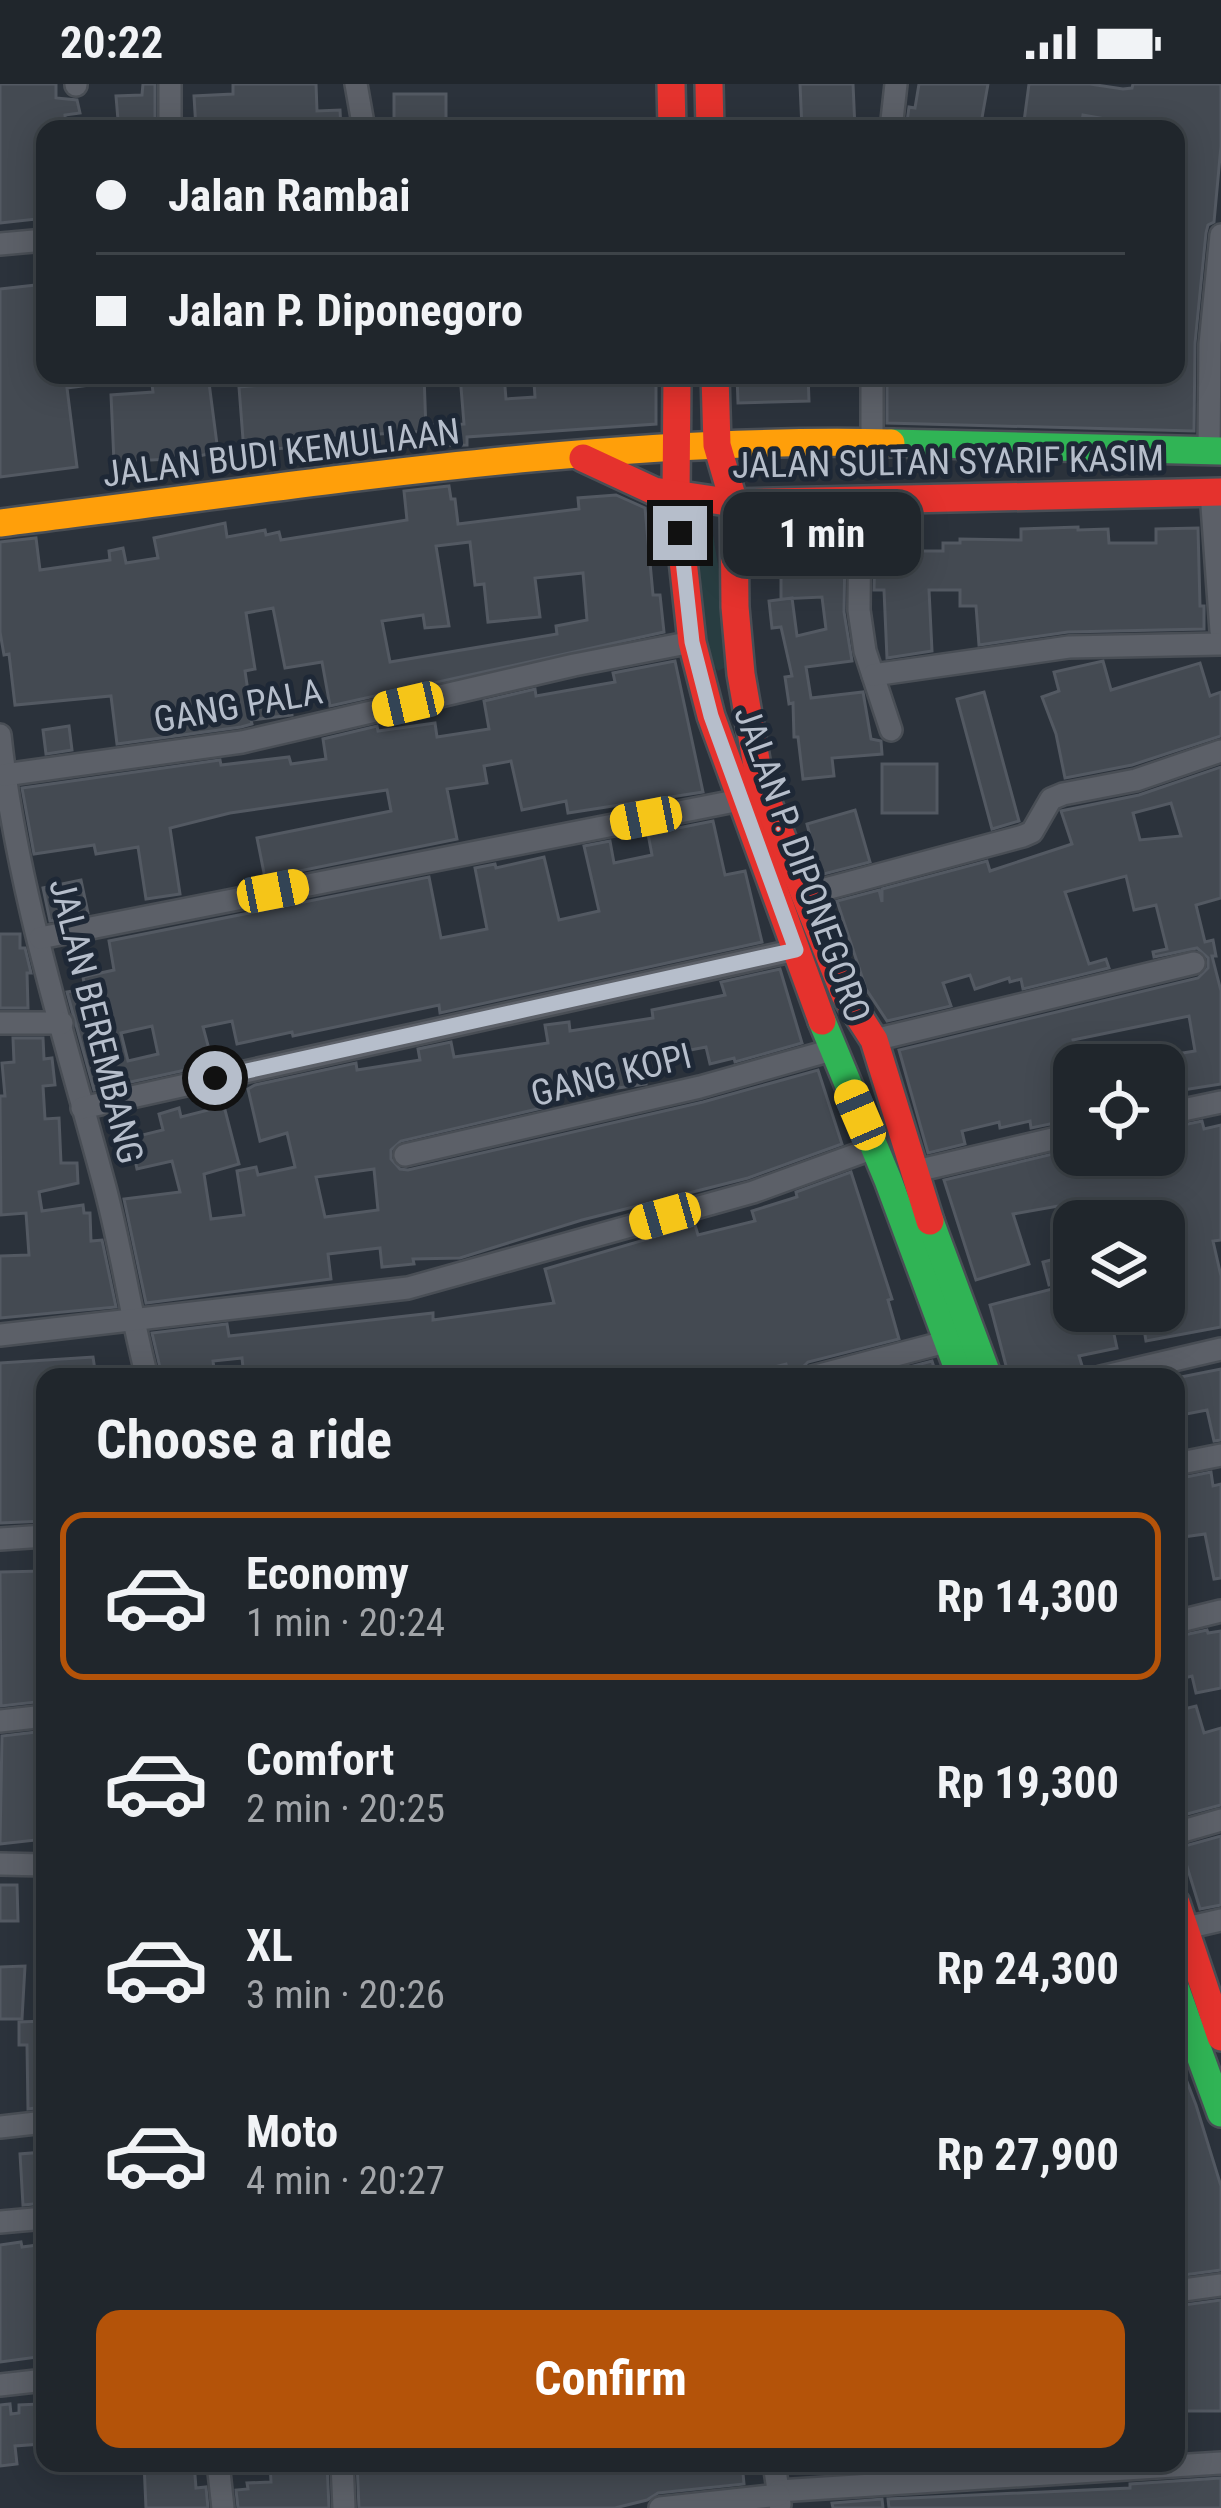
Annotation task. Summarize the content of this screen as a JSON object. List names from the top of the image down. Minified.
{"streets":{"main road":["JALAN BUDI KEMULIAAN","JALAN SULTAN SYARIF KASIM","JALAN P. DIPONEGORO"],"street":["GANG PALA","JALAN BEREMBANG","GANG KOPI"]},"crossings":[["JALAN BUDI KEMULIAAN","JALAN SULTAN SYARIF KASIM"],["JALAN BUDI KEMULIAAN","JALAN P. DIPONEGORO"],["JALAN SULTAN SYARIF KASIM","JALAN P. DIPONEGORO"],["GANG PALA","JALAN P. DIPONEGORO"],["GANG PALA","JALAN BEREMBANG"],["JALAN P. DIPONEGORO","GANG KOPI"]],"page":{"status":"20:22","banner":["Jalan Rambai","Jalan P. Diponegoro"],"bubble":"1 min","heading":"Choose a ride","list":[{"name":"Economy","note":"1 min · 20:24","value":"Rp 14,300"},{"name":"Comfort","note":"2 min · 20:25","value":"Rp 19,300"},{"name":"XL","note":"3 min · 20:26","value":"Rp 24,300"},{"name":"Moto","note":"4 min · 20:27","value":"Rp 27,900"}],"buttons":"Confirm"}}
